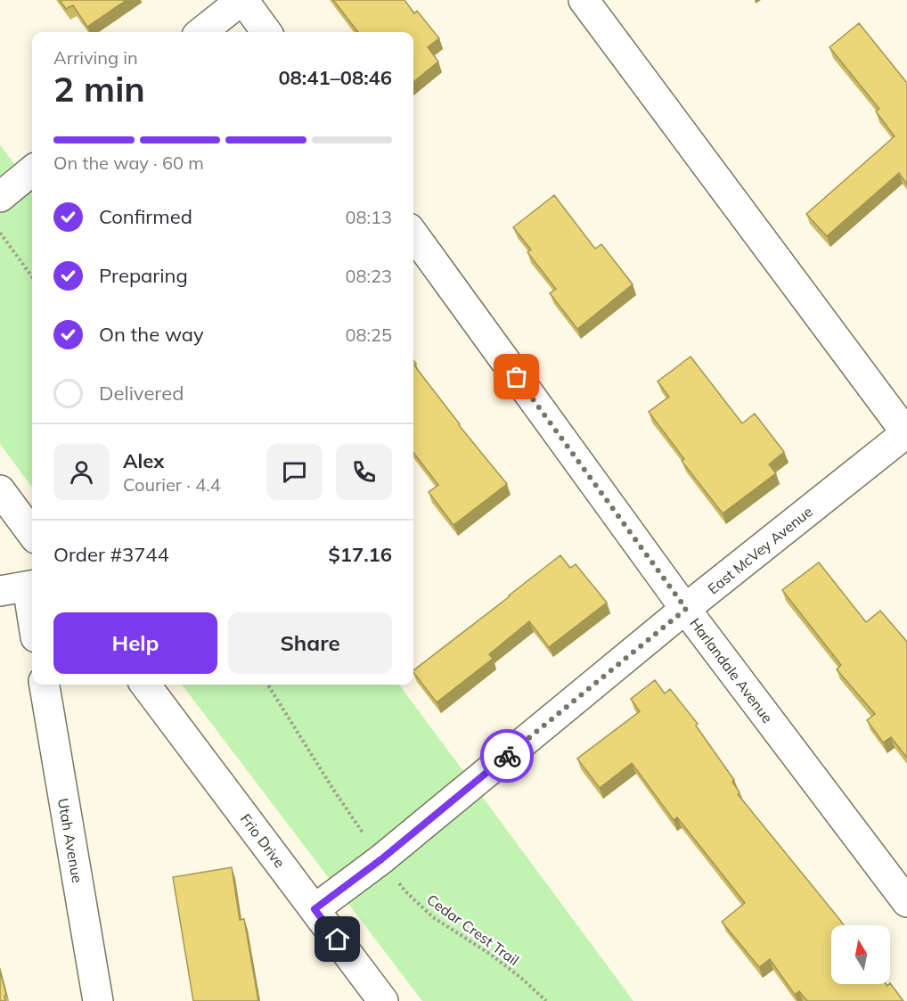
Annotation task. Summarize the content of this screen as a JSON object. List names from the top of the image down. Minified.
{"streets":{"street":["East McVey Avenue","Harlandale Avenue","Utah Avenue","Frio Drive"],"path":["Cedar Crest Trail"]},"crossings":[["East McVey Avenue","Harlandale Avenue"],["East McVey Avenue","Frio Drive"]],"north":"top","page":{"heading":["2 min","Arriving in","08:41–08:46"],"panel":["Alex","Courier · 4.4","Order #3744","$17.16"],"bar":"On the way · 60 m","list":[["Confirmed","08:13"],["Preparing","08:23"],["On the way","08:25"],"Delivered"],"buttons":["Help","Share"]}}
